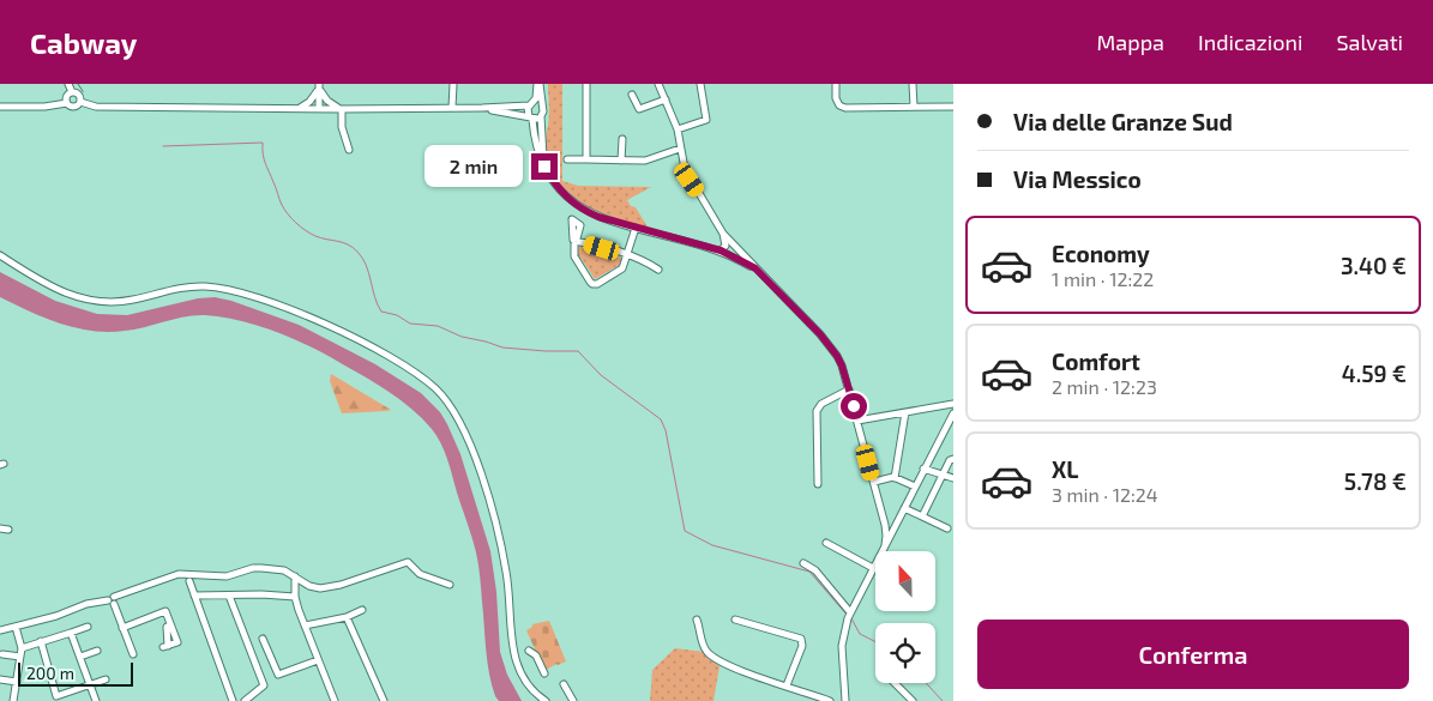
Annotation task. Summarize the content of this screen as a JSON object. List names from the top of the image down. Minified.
{"scale_bar":"200 m","north":"top","page":{"header":"Cabway","nav":["Mappa","Indicazioni","Salvati"],"banner":["Via delle Granze Sud","Via Messico"],"bubble":"2 min","list":[{"name":"Economy","note":"1 min · 12:22","value":"3.40 €"},{"name":"Comfort","note":"2 min · 12:23","value":"4.59 €"},{"name":"XL","note":"3 min · 12:24","value":"5.78 €"}],"buttons":"Conferma","scale":"200 m"}}
